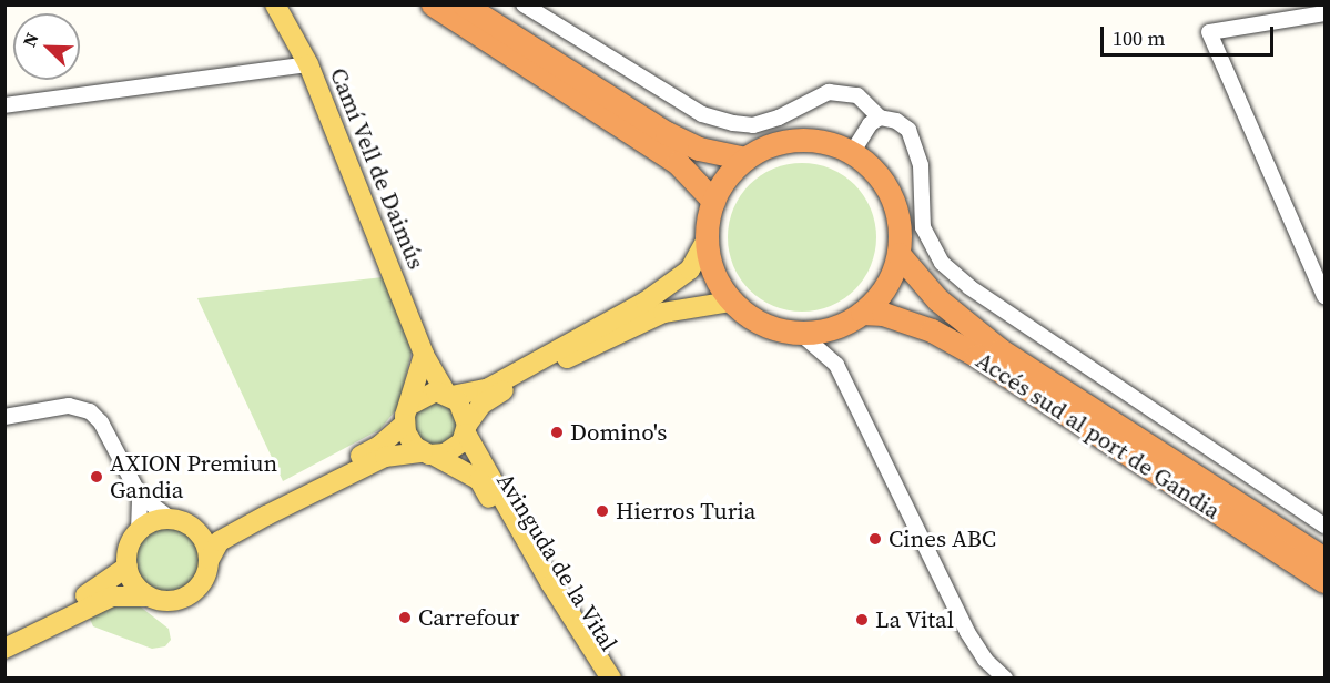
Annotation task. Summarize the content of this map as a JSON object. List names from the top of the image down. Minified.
{"streets":{"highway":["Accés sud al port de Gandia"],"main road":["Camí Vell de Daimús","Avinguda de la Vital"]},"crossings":[["Camí Vell de Daimús","Avinguda de la Vital"]],"places":["Domino's","AXION Premiun Gandia","Hierros Turia","Cines ABC","Carrefour","La Vital"],"scale_bar":"100 m","north":"top left"}
